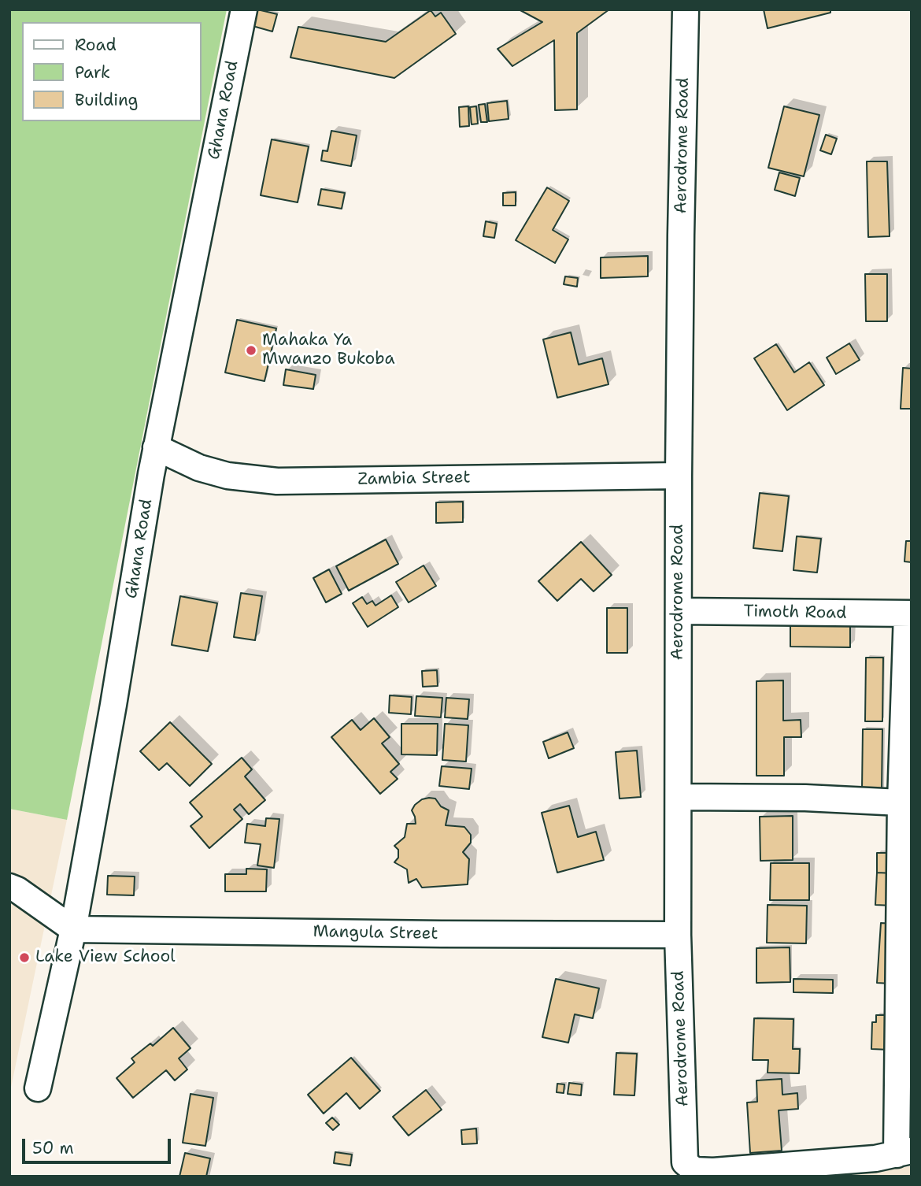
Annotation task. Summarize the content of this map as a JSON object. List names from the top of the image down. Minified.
{"streets":{"street":["Ghana Road","Aerodrome Road","Zambia Street","Timoth Road","Mangula Street"]},"crossings":[["Ghana Road","Zambia Street"],["Ghana Road","Mangula Street"],["Aerodrome Road","Zambia Street"],["Aerodrome Road","Timoth Road"],["Aerodrome Road","Mangula Street"]],"places":["Mahaka Ya Mwanzo Bukoba","Lake View School"],"legend":["Road","Park","Building"],"scale_bar":"50 m"}
